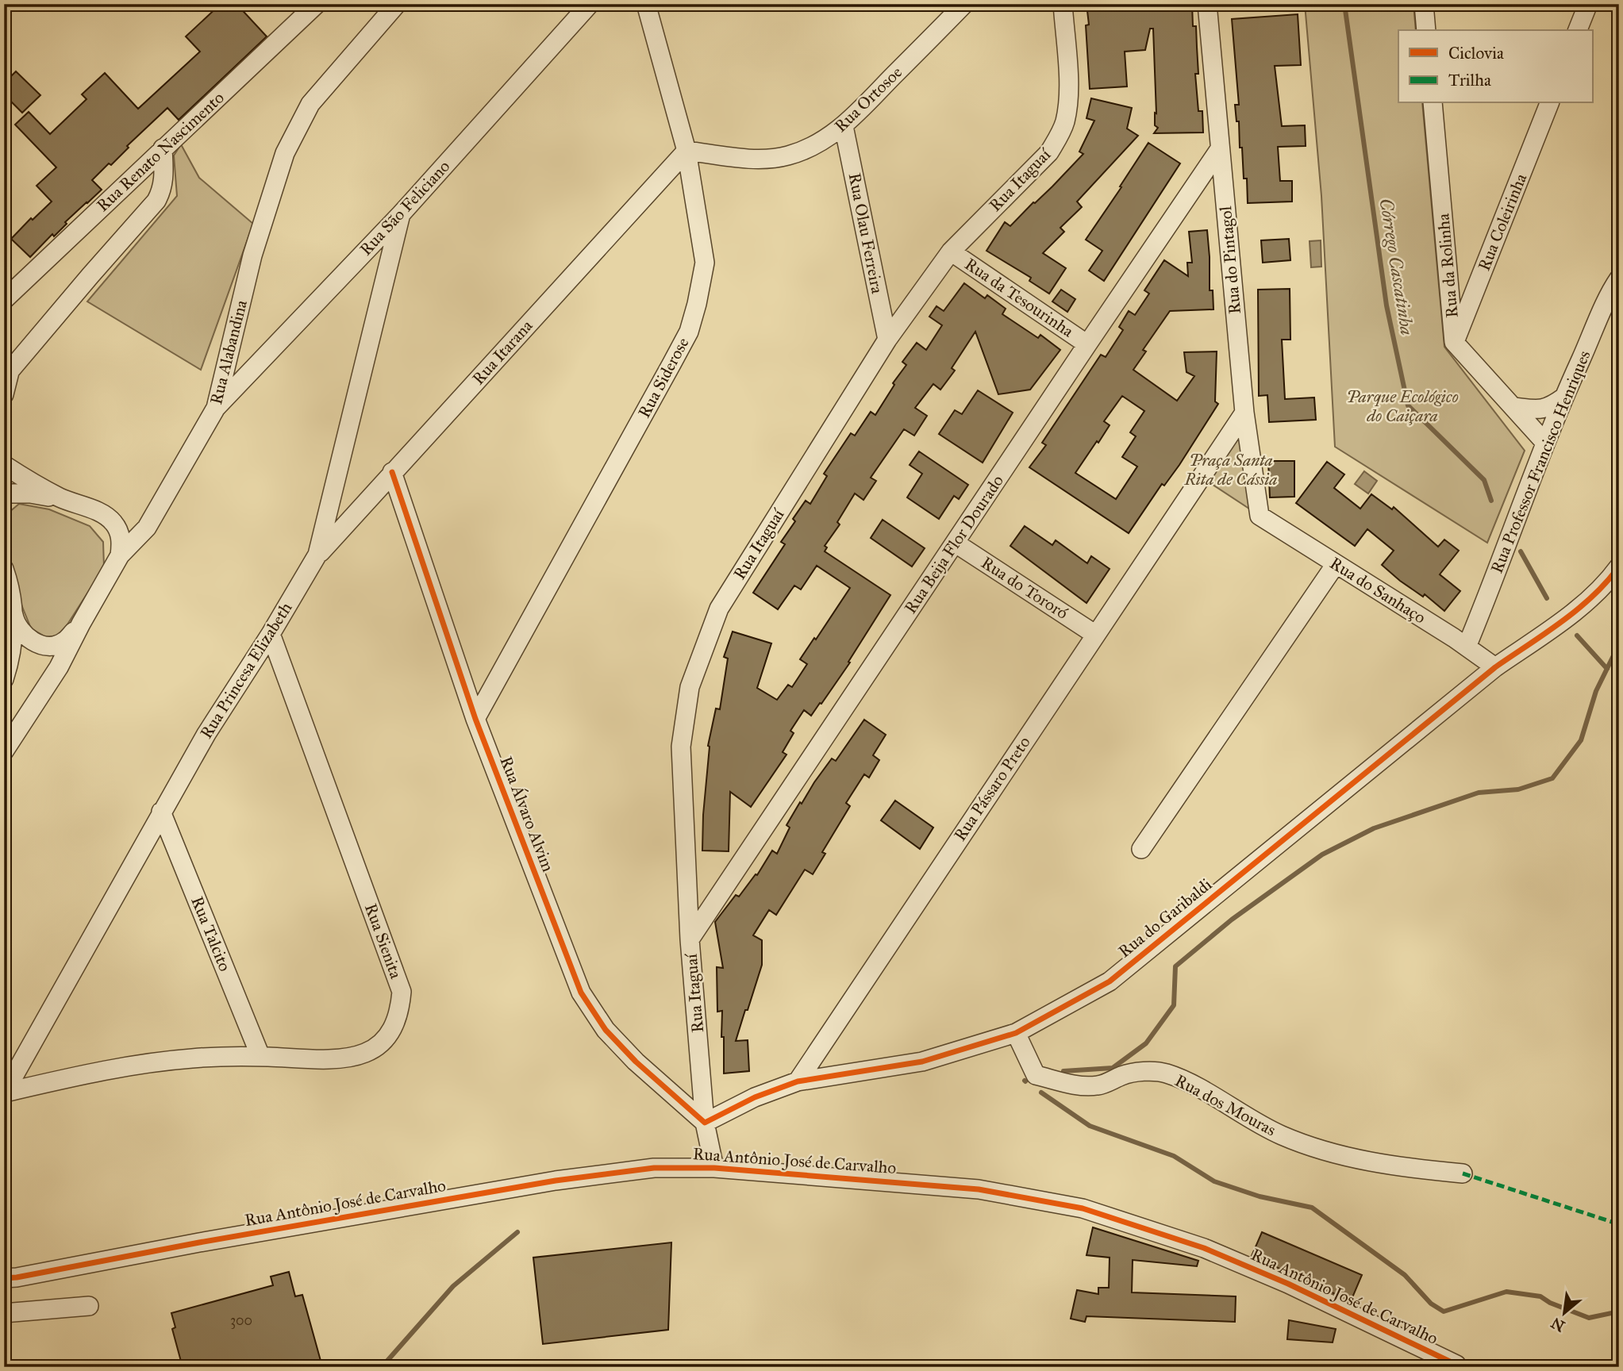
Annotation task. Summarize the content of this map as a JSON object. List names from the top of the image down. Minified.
{"streets":{"street":["Rua Ortosoe","Rua Renato Nascimento","Rua Itaguaí","Rua São Feliciano","Rua Coleirinha","Rua Olau Ferreira","Rua do Pintagol","Rua da Rolinha","Rua da Tesourinha","Rua Alabandina","Rua Itarana","Rua Siderose","Rua Professor Francisco Henriques","Rua Beija Flor Dourado","Rua do Tororó","Rua do Sanhaço","Rua Princesa Elizabeth","Rua Pássaro Preto","Rua Álvaro Alvim","Rua do Garibaldi","Rua Talcito","Rua Sienita","Rua dos Mouras","Rua Antônio José de Carvalho"]},"crossings":[["Rua Ortosoe","Rua Olau Ferreira"],["Rua Ortosoe","Rua Itarana"],["Rua Ortosoe","Rua Siderose"],["Rua Itaguaí","Rua Olau Ferreira"],["Rua Itaguaí","Rua da Tesourinha"],["Rua Itaguaí","Rua Beija Flor Dourado"],["Rua Itaguaí","Rua Álvaro Alvim"],["Rua Itaguaí","Rua Antônio José de Carvalho"],["Rua São Feliciano","Rua Alabandina"],["Rua São Feliciano","Rua Princesa Elizabeth"],["Rua Coleirinha","Rua da Rolinha"],["Rua do Pintagol","Rua Beija Flor Dourado"],["Rua do Pintagol","Rua do Sanhaço"],["Rua do Pintagol","Rua Pássaro Preto"],["Rua da Rolinha","Rua Professor Francisco Henriques"],["Rua da Tesourinha","Rua Beija Flor Dourado"],["Rua Itarana","Rua Siderose"],["Rua Itarana","Rua Princesa Elizabeth"],["Rua Itarana","Rua Álvaro Alvim"],["Rua Siderose","Rua Álvaro Alvim"],["Rua Professor Francisco Henriques","Rua do Sanhaço"],["Rua Beija Flor Dourado","Rua do Tororó"],["Rua do Tororó","Rua Pássaro Preto"],["Rua do Sanhaço","Rua do Garibaldi"],["Rua Princesa Elizabeth","Rua Talcito"],["Rua Princesa Elizabeth","Rua Sienita"],["Rua Pássaro Preto","Rua do Garibaldi"],["Rua do Garibaldi","Rua dos Mouras"],["Rua Talcito","Rua Sienita"]],"water":["Córrego Cascatinha"],"parks":["Parque Ecológico do Caiçara","Praça Santa Rita de Cássia"],"house_numbers":["300"],"legend":["Ciclovia","Trilha"],"north":"bottom left"}
